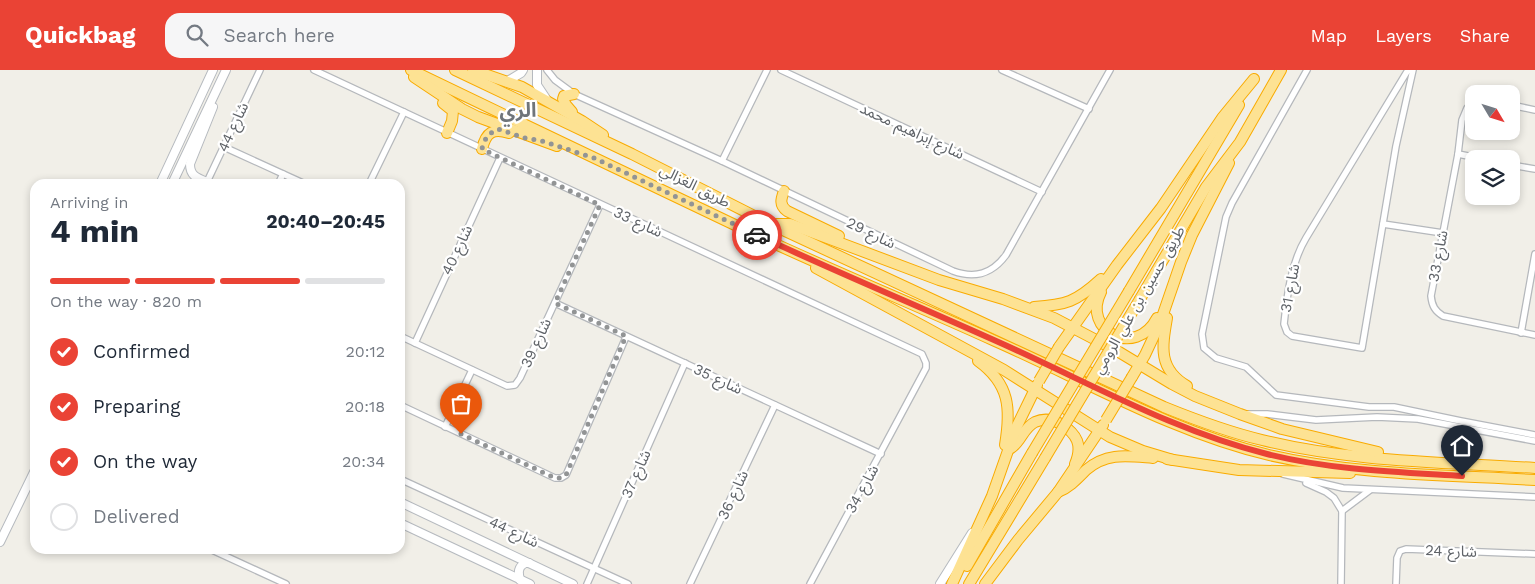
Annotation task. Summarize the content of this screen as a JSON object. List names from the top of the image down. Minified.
{"streets":{"highway":["طريق الغزالي","طريق حسين بن علي الرومي"],"street":["شارع 44","شارع إبراهيم محمد","شارع 33","شارع 29","شارع 40","شارع 31","شارع 39","شارع 35","شارع 37","شارع 34","شارع 36","شارع 24"]},"crossings":[["شارع 44","شارع 37"],["شارع إبراهيم محمد","شارع 29"],["شارع 33","شارع 40"],["شارع 33","شارع 39"],["شارع 33","شارع 34"],["شارع 40","شارع 39"],["شارع 39","شارع 35"],["شارع 35","شارع 37"],["شارع 35","شارع 34"],["شارع 35","شارع 36"]],"districts":["الري"],"north":"bottom right","page":{"header":"Quickbag","search":"Search here","nav":["Map","Layers","Share"],"heading":["4 min","Arriving in","20:40–20:45"],"bar":"On the way · 820 m","list":[["Confirmed","20:12"],["Preparing","20:18"],["On the way","20:34"],"Delivered"]}}
